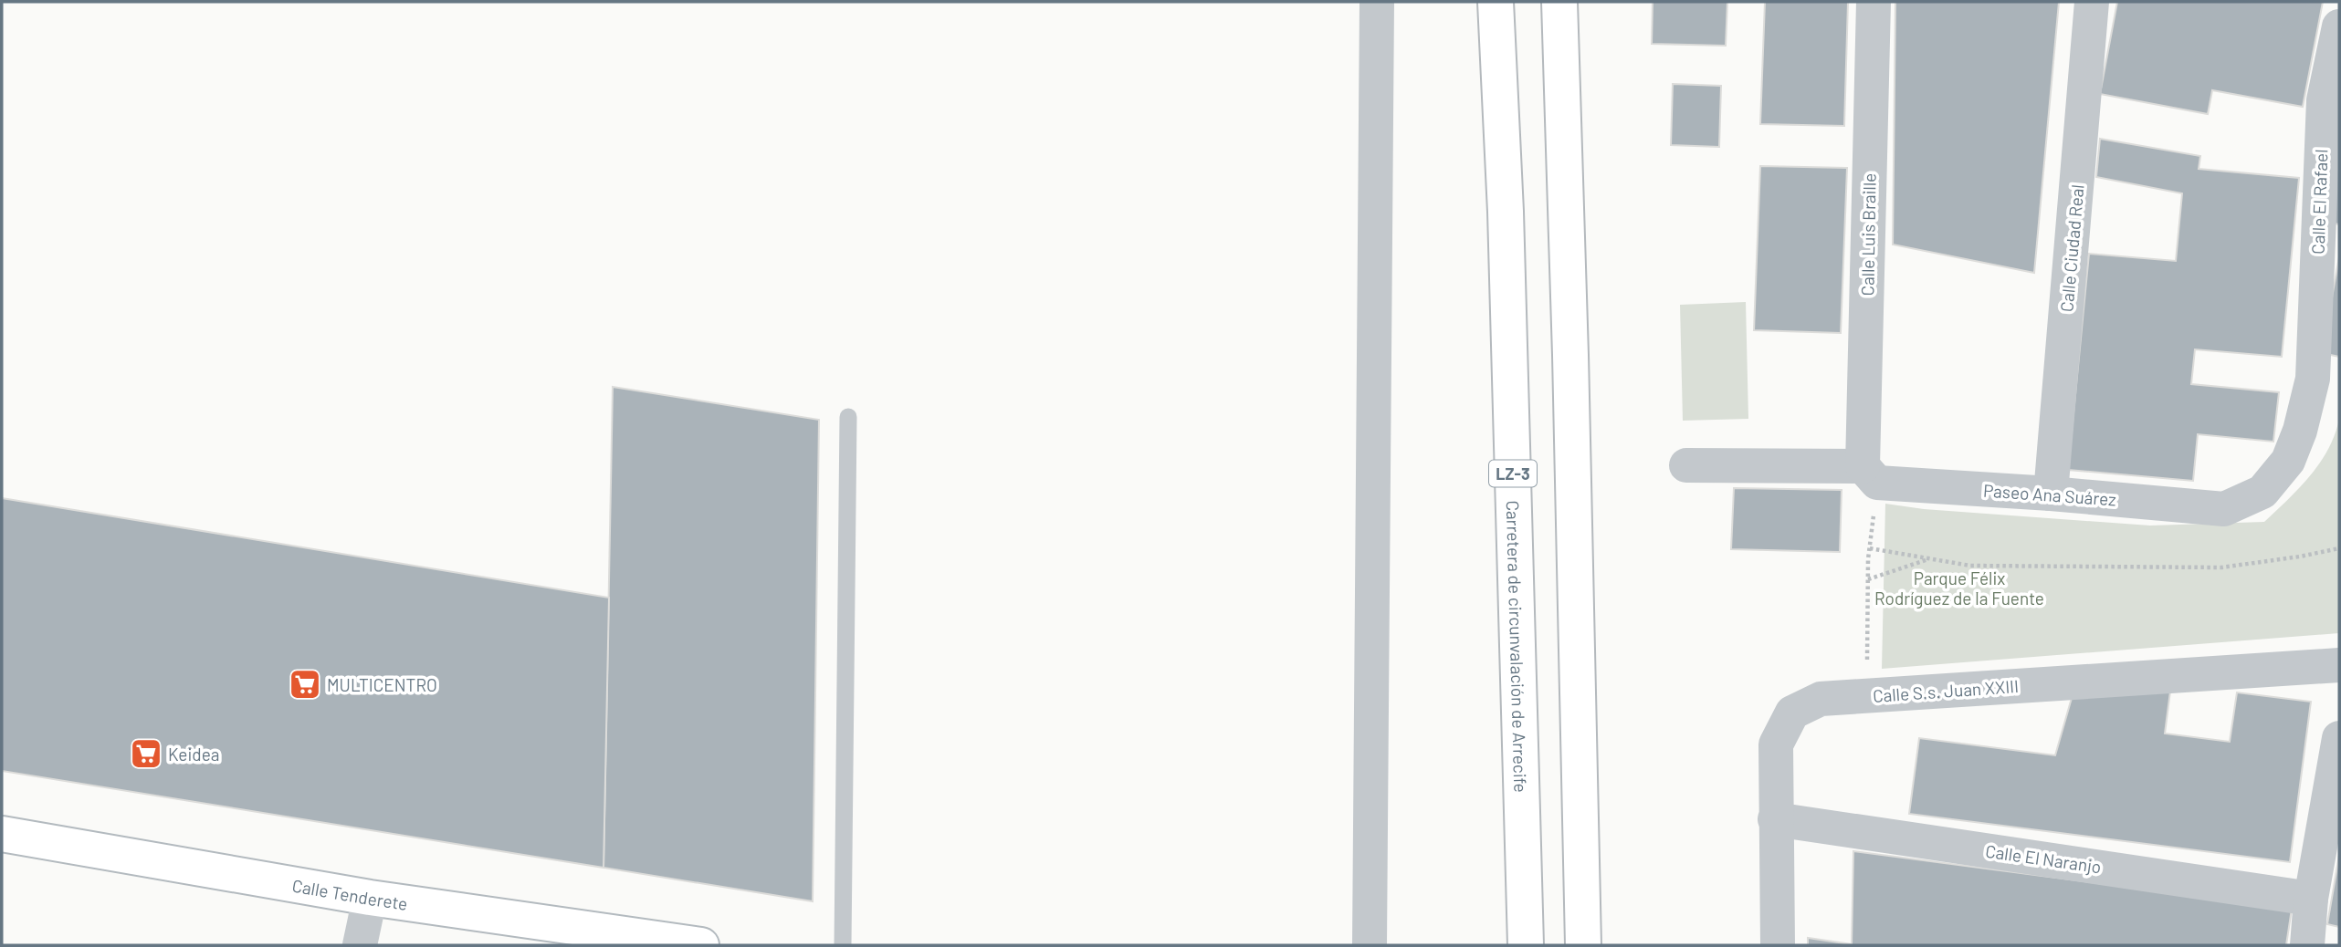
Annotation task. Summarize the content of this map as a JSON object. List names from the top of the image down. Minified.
{"streets":{"main road":["LZ-3","Carretera de circunvalación de Arrecife","Calle Tenderete"],"street":["Calle El Rafael","Calle Luis Braille","Calle Ciudad Real","Paseo Ana Suárez","Calle S.s. Juan XXIII","Calle El Naranjo"]},"crossings":[["Calle El Rafael","Paseo Ana Suárez"],["Calle Luis Braille","Paseo Ana Suárez"],["Calle Ciudad Real","Paseo Ana Suárez"],["Calle S.s. Juan XXIII","Calle El Naranjo"]],"parks":["Parque Félix Rodríguez de la Fuente"],"places":{"supermarket":["MULTICENTRO","Keidea"]}}
